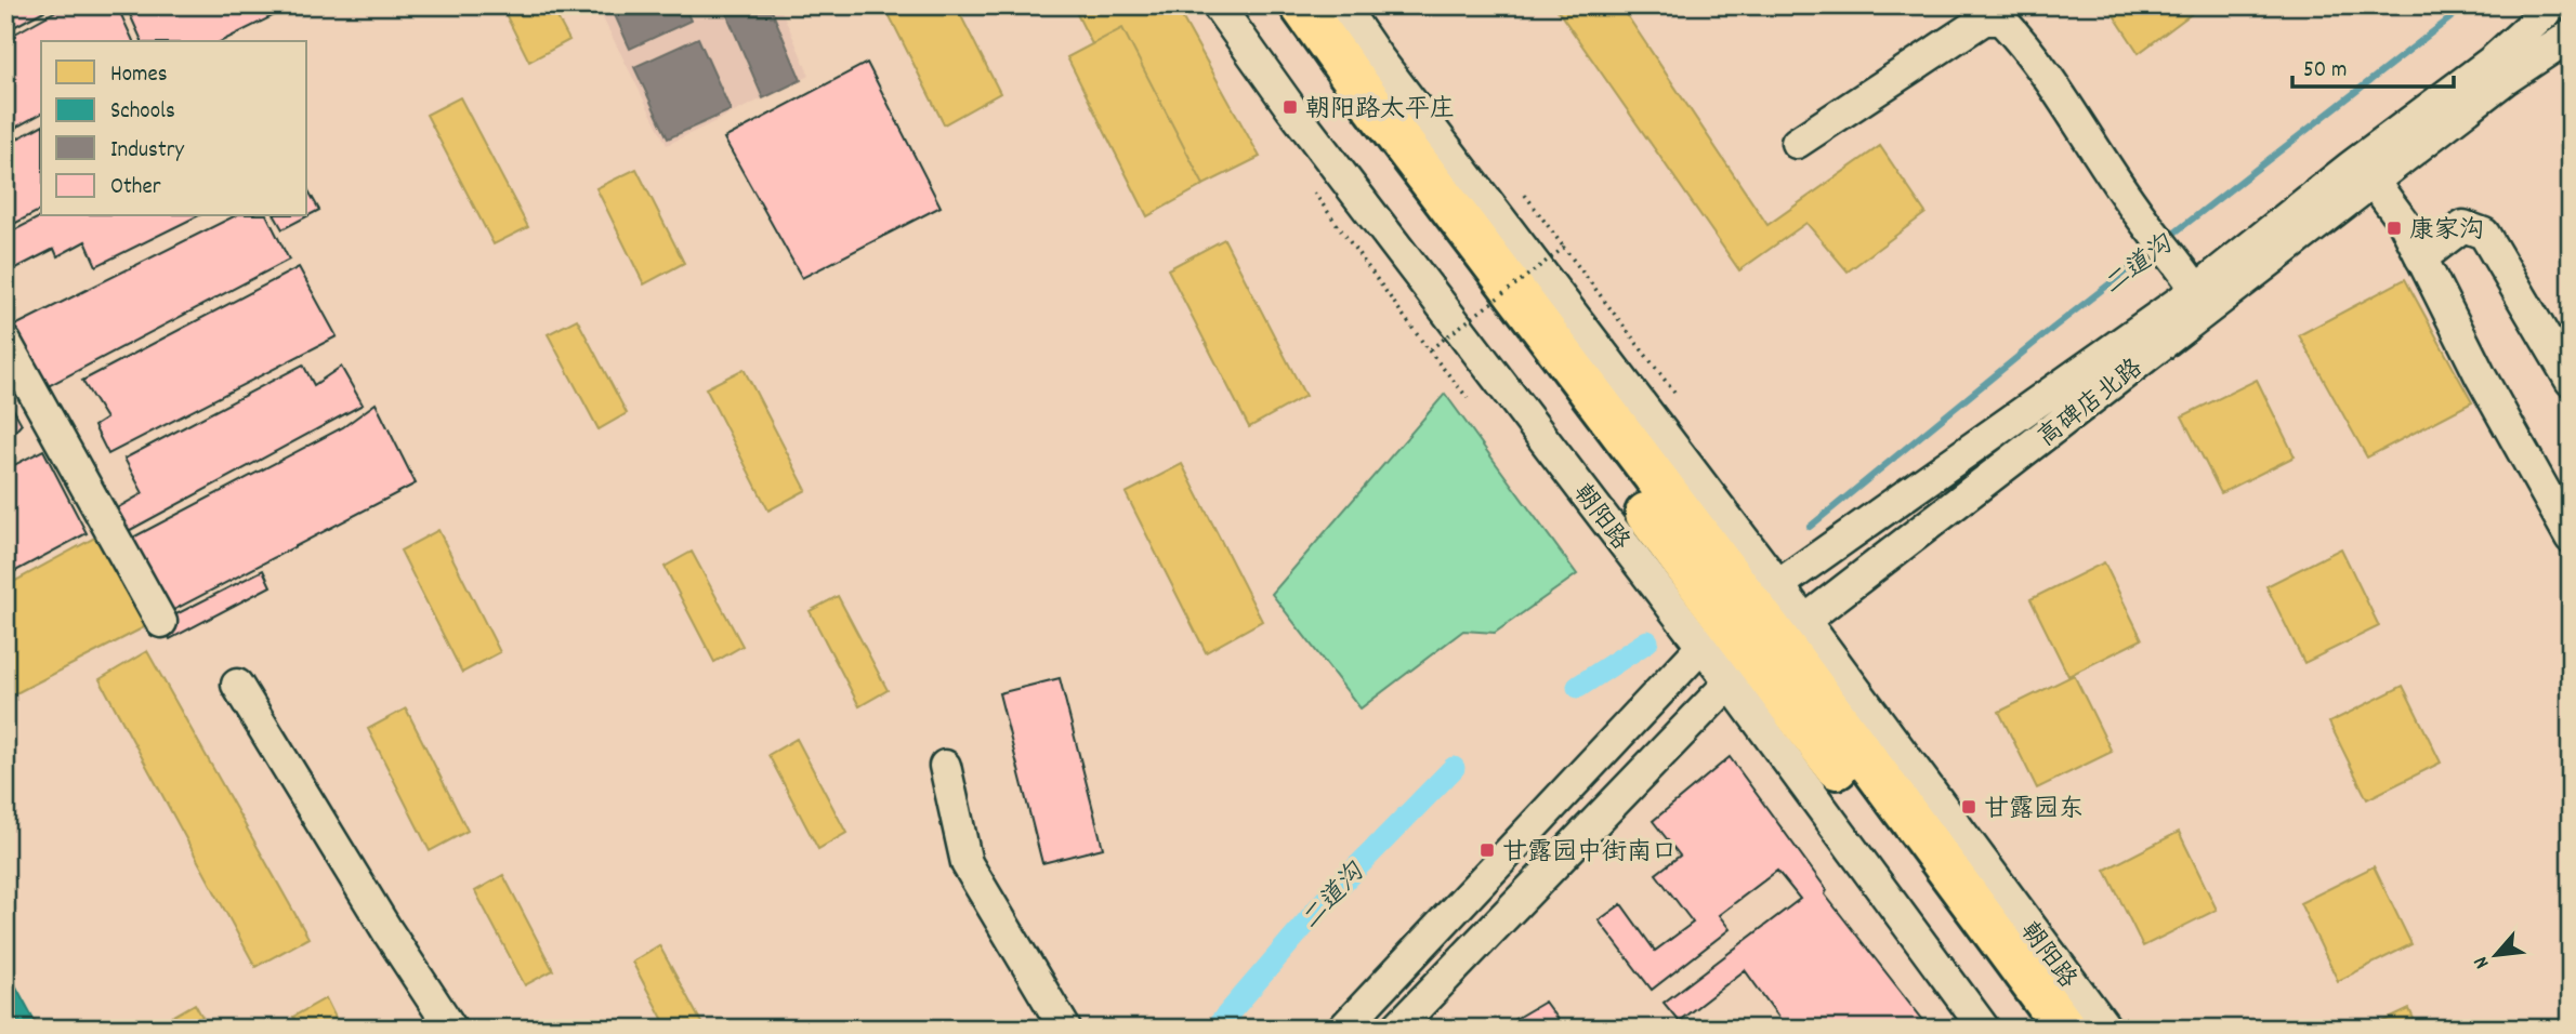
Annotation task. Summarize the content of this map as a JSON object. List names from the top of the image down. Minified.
{"streets":{"highway":["朝阳路"],"street":["高碑店北路"]},"crossings":[["高碑店北路","朝阳路"]],"water":["二道沟"],"places":{"transit":["朝阳路太平庄","康家沟","甘露园东","甘露园中街南口"]},"legend":["Homes","Schools","Industry","Other"],"scale_bar":"50 m","north":"bottom left"}
